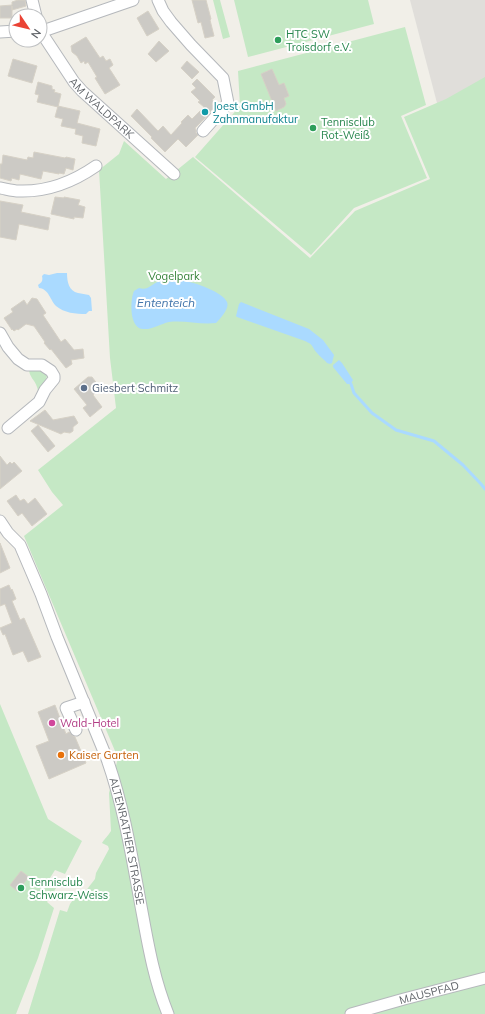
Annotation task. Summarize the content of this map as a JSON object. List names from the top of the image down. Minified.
{"streets":{"street":["AM WALDPARK","ALTENRATHER STRASSE","MAUSPFAD"]},"water":["Ententeich"],"parks":["Vogelpark"],"places":["HTC SW Troisdorf e.V.","Joest GmbH Zahnmanufaktur","Tennisclub Rot-Weiß","Giesbert Schmitz","Wald-Hotel","Kaiser Garten","Tennisclub Schwarz-Weiss"],"north":"bottom right"}
